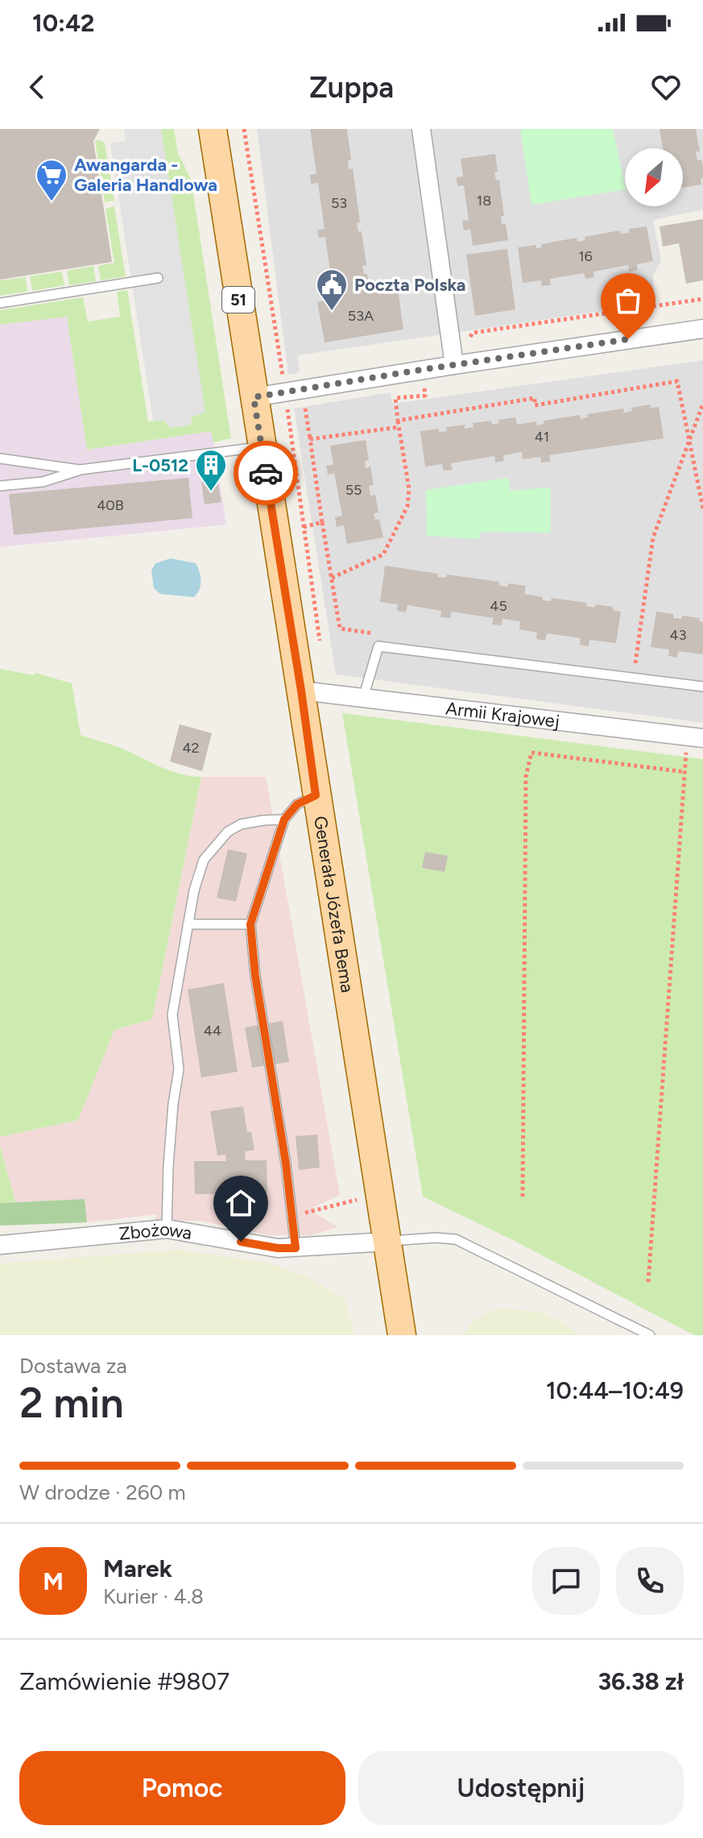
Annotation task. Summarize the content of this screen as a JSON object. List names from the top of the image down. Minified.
{"streets":{"main road":["51","Generała Józefa Bema"],"street":["Armii Krajowej","Zbożowa"]},"crossings":[["Armii Krajowej","Generała Józefa Bema"],["Generała Józefa Bema","Zbożowa"]],"places":{"supermarket":["Awangarda - Galeria Handlowa"],"public building":["Poczta Polska"],"building":["L-0512"]},"house_numbers":["18","53","16","53A","41","55","40B","45","43","42","44"],"north":"bottom left","page":{"status":"10:42","header":"Zuppa","heading":["2 min","Dostawa za","10:44–10:49"],"panel":["Marek","Kurier · 4.8","Zamówienie #9807","36.38 zł"],"bar":"W drodze · 260 m","round":"M","buttons":["Pomoc","Udostępnij"]}}
